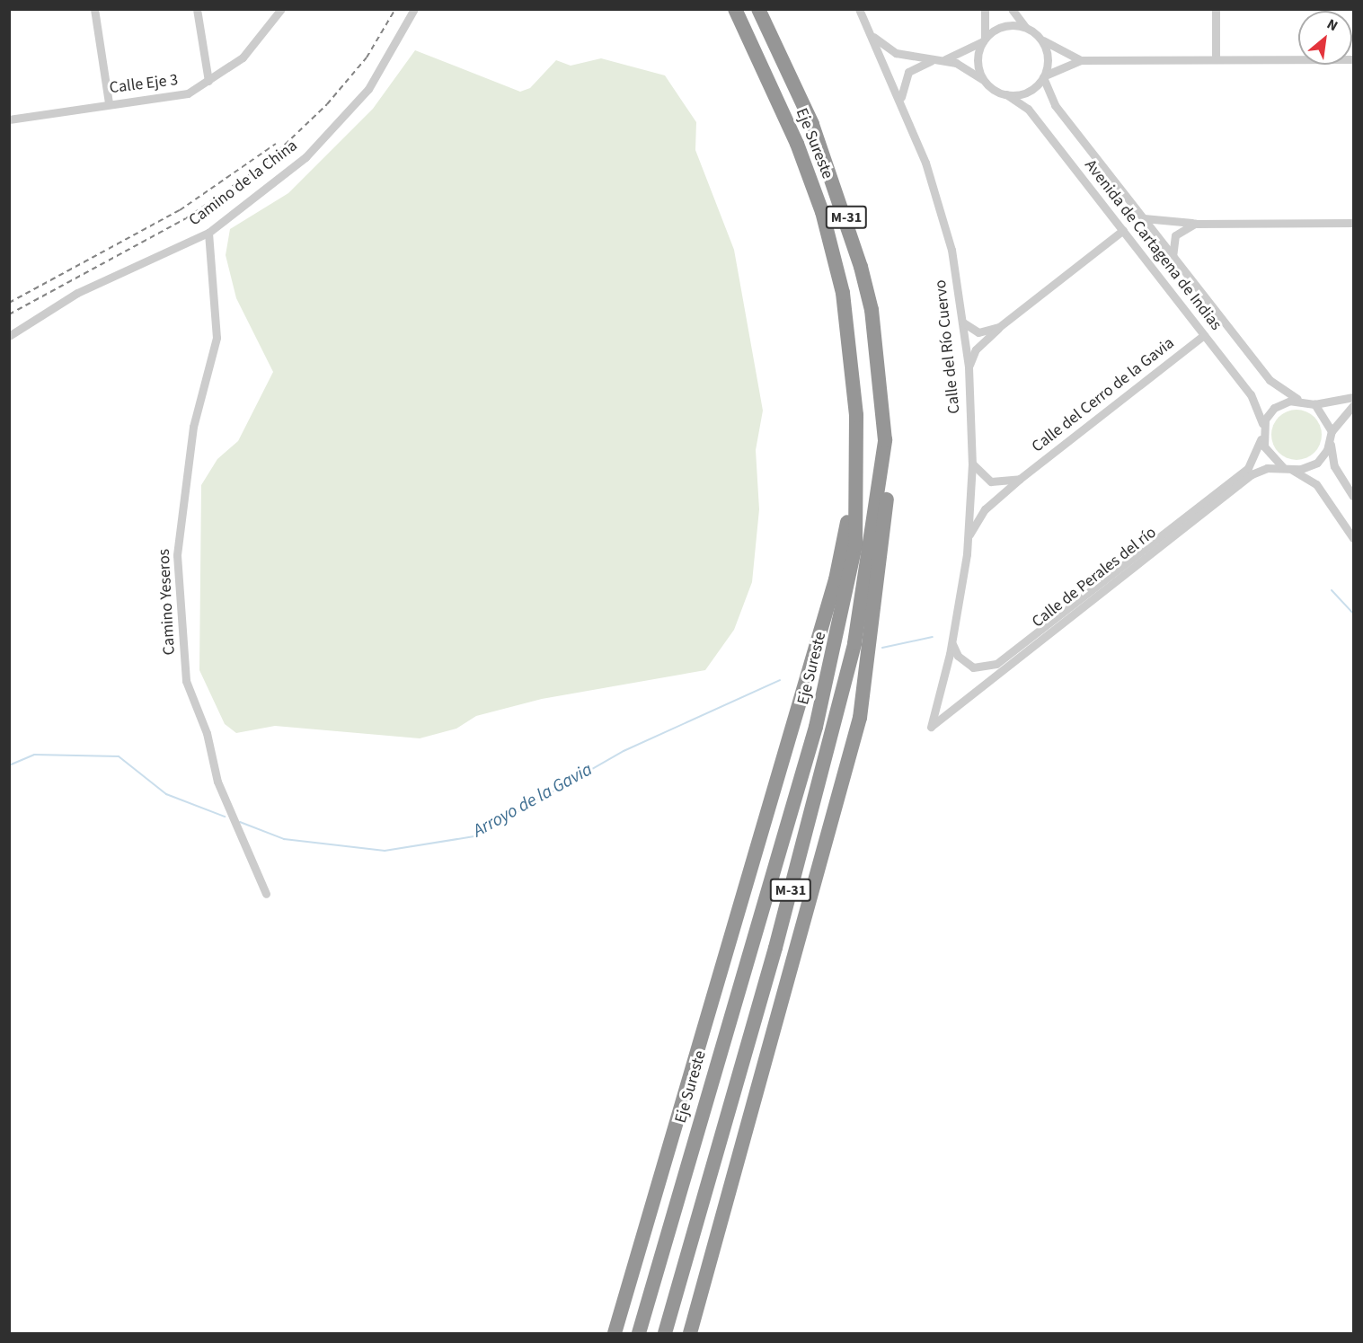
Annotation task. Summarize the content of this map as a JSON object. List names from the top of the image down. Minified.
{"streets":{"highway":["Eje Sureste","M-31"],"street":["Calle Eje 3","Camino de la China","Avenida de Cartagena de Indias","Calle del Río Cuervo","Calle del Cerro de la Gavia","Calle de Perales del río","Camino Yeseros"]},"crossings":[["Camino de la China","Camino Yeseros"],["Avenida de Cartagena de Indias","Calle del Cerro de la Gavia"],["Avenida de Cartagena de Indias","Calle de Perales del río"],["Calle del Río Cuervo","Calle del Cerro de la Gavia"],["Calle del Río Cuervo","Calle de Perales del río"]],"water":["Arroyo de la Gavia"],"north":"top right"}
